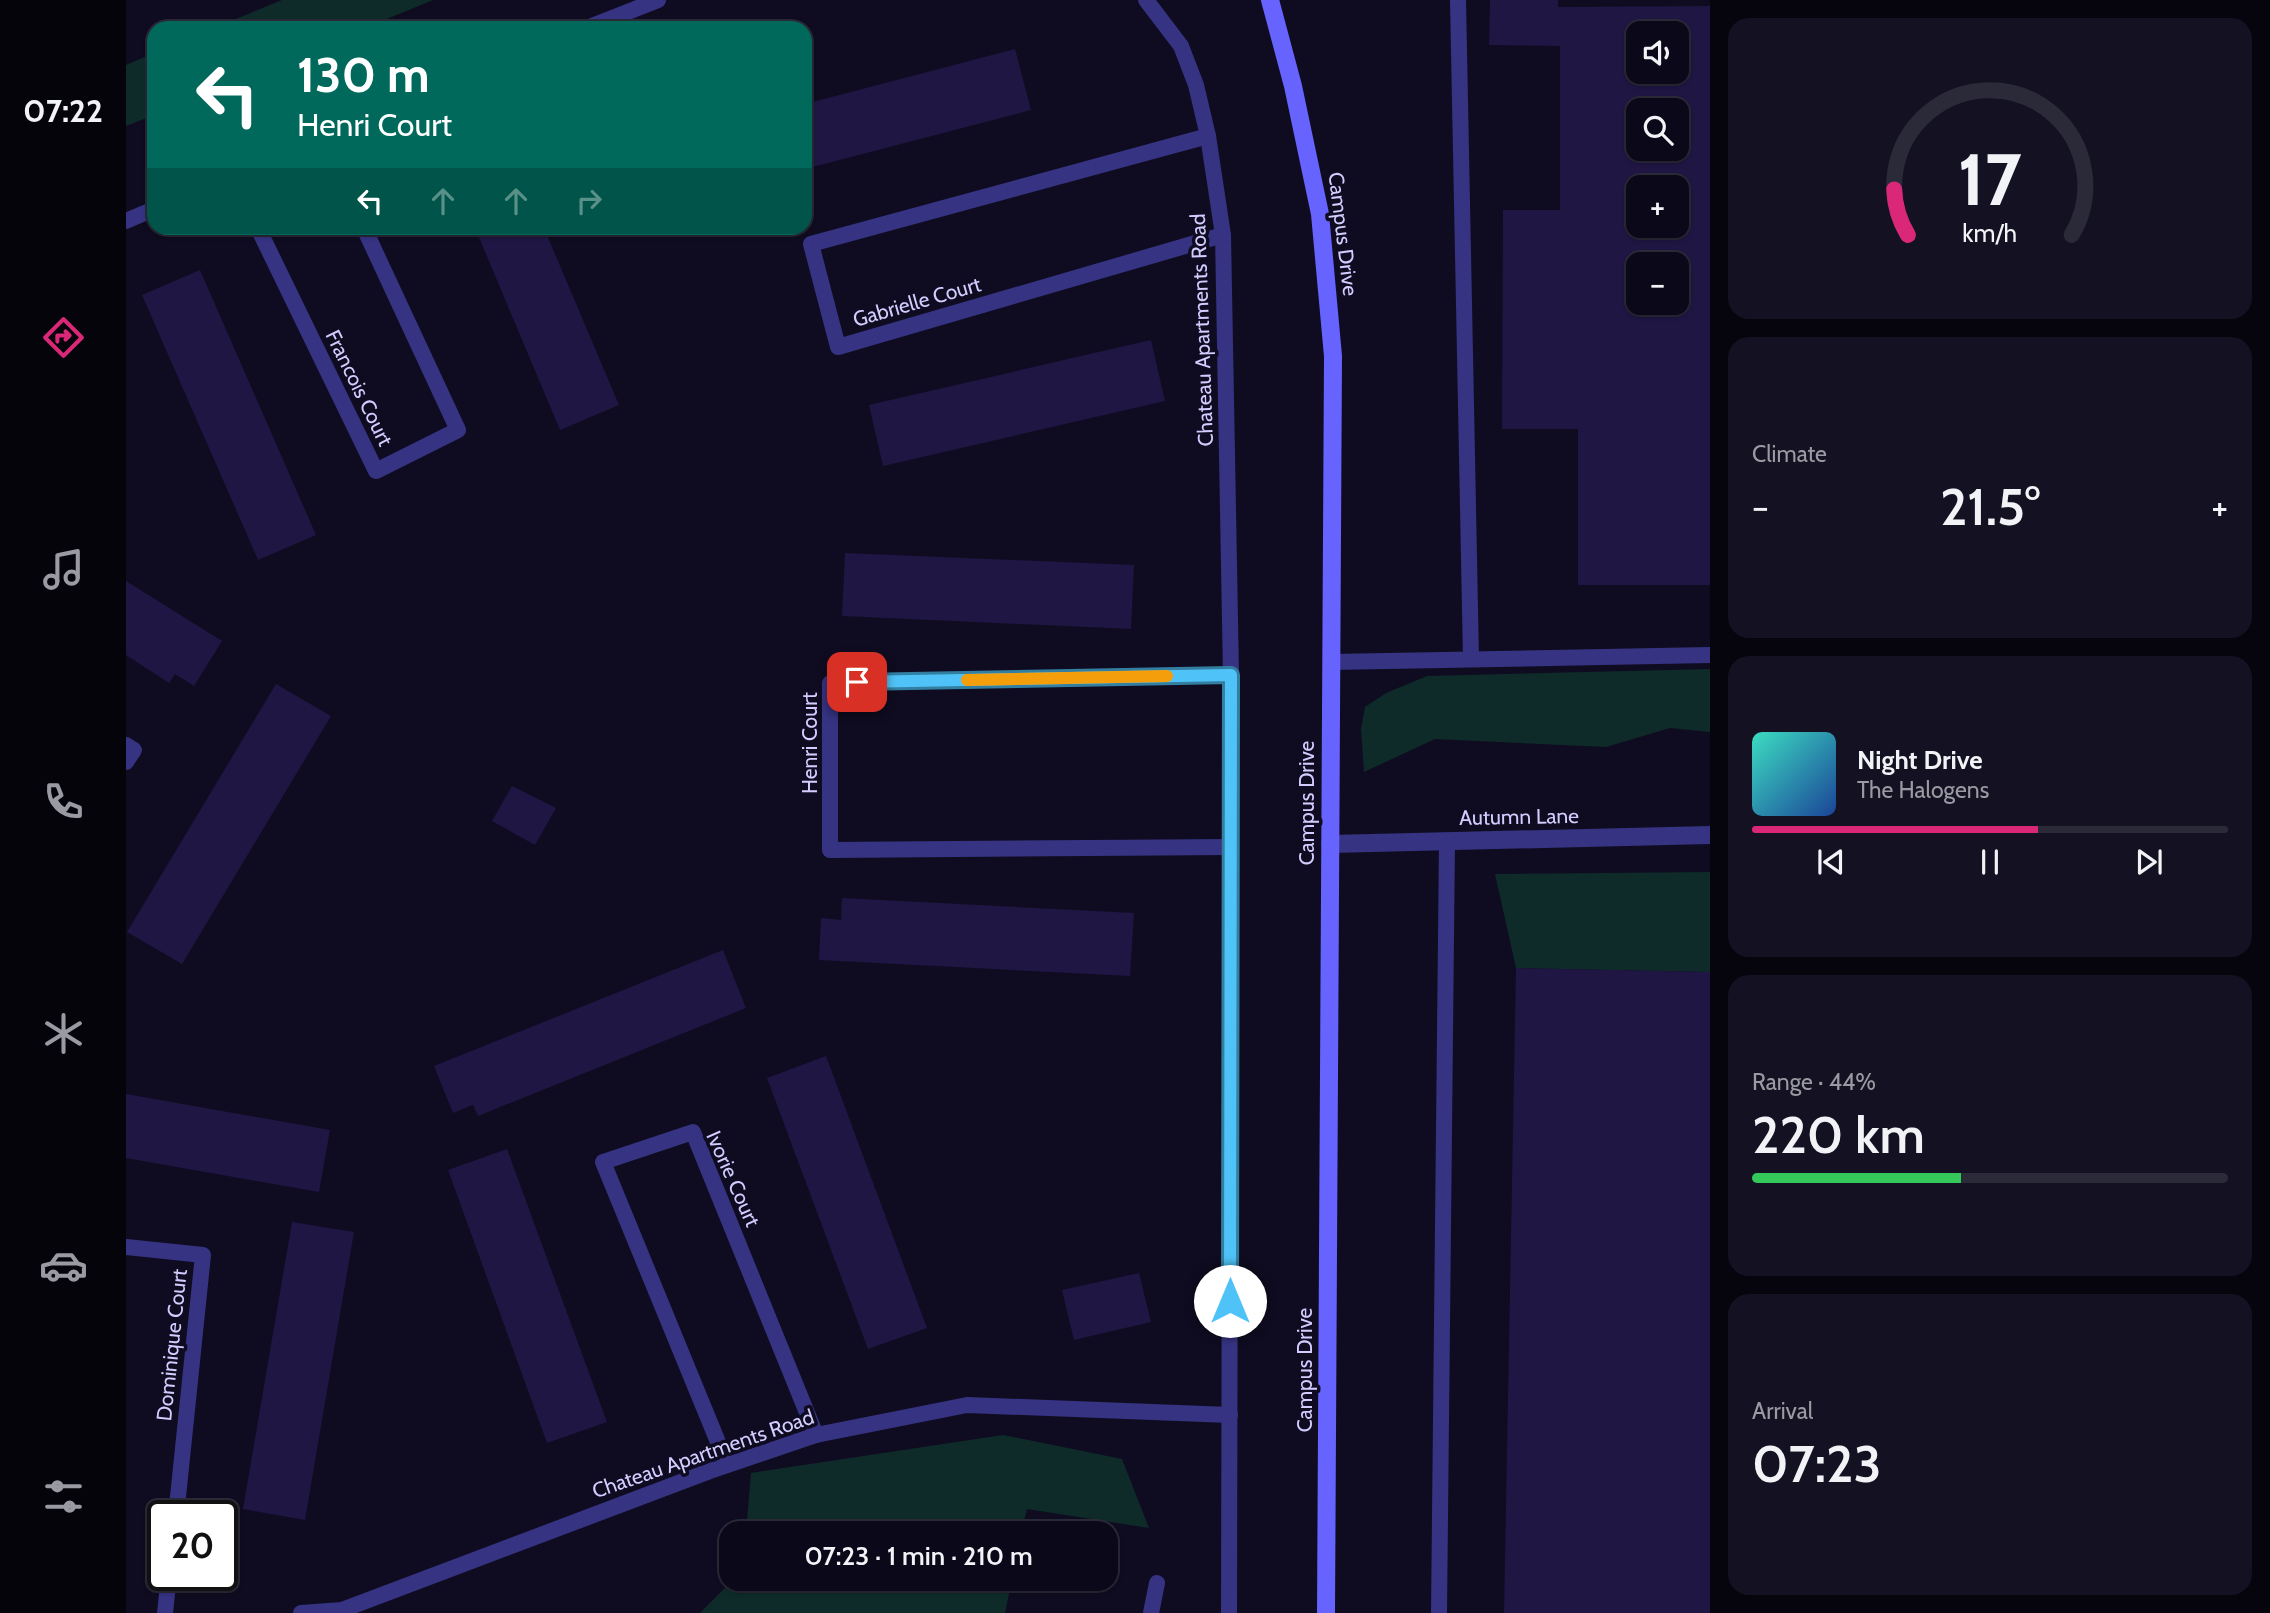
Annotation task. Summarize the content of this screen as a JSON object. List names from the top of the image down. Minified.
{"streets":{"street":["Campus Drive","Autumn Lane"],"lane":["Gabrielle Court","Chateau Apartments Road","Francois Court","Henri Court","Ivorie Court","Dominique Court"]},"crossings":[["Campus Drive","Autumn Lane"],["Gabrielle Court","Chateau Apartments Road"],["Chateau Apartments Road","Henri Court"],["Chateau Apartments Road","Ivorie Court"]],"page":{"tabs":"07:22","map_buttons":["+","−"],"turn":["130 m","Henri Court"],"tile":["Climate",["Range · 44%","220 km"],["Arrival","07:23"]],"heat":["−","21.5°","+"],"song":["Night Drive","The Halogens"],"limit":"20","trip":"07:23 · 1 min · 210 m","gauge":["17","km/h"]}}
